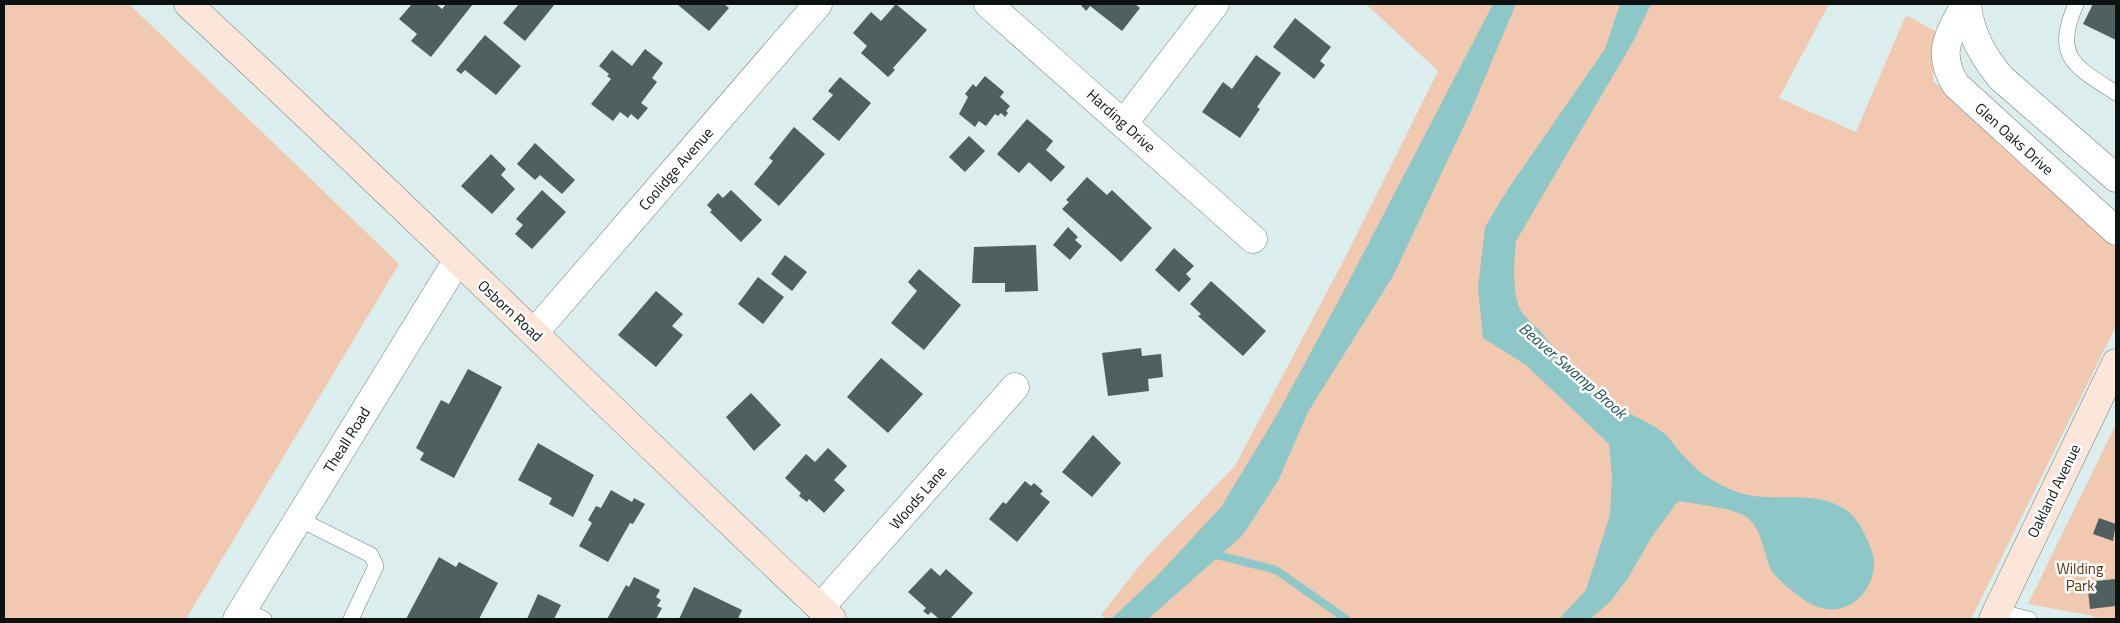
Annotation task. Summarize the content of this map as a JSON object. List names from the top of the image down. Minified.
{"streets":{"street":["Harding Drive","Glen Oaks Drive","Coolidge Avenue","Osborn Road","Theall Road","Oakland Avenue","Woods Lane"]},"crossings":[["Coolidge Avenue","Osborn Road"],["Osborn Road","Theall Road"],["Osborn Road","Woods Lane"]],"water":["Beaver Swamp Brook"],"parks":["Wilding Park"]}
